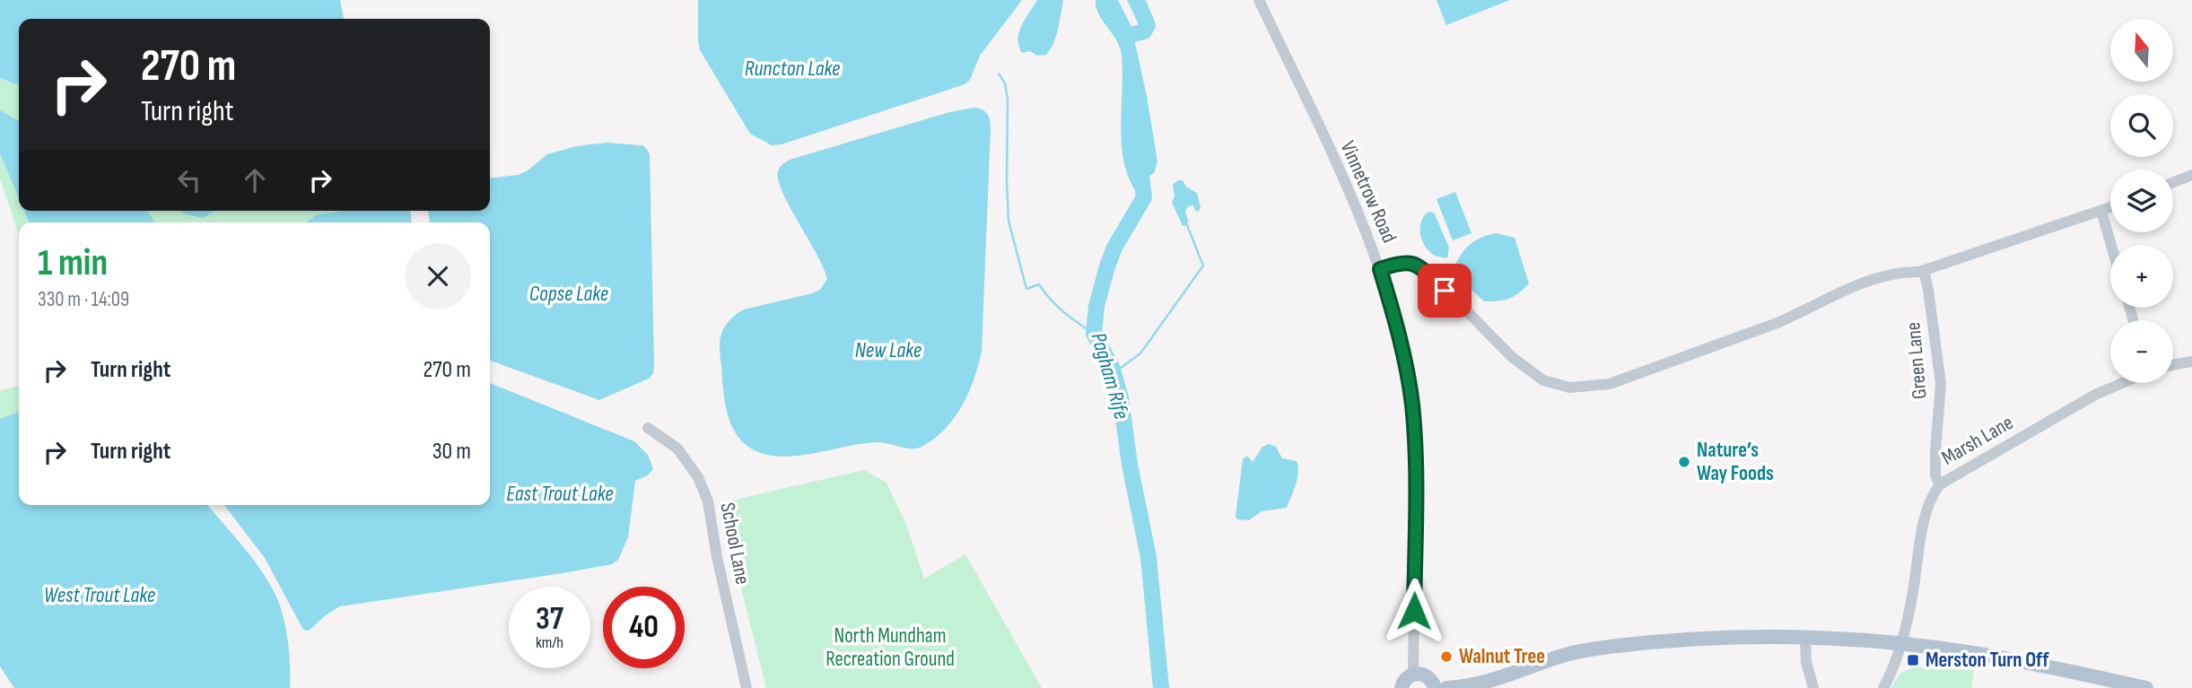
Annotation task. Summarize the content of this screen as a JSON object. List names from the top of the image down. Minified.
{"streets":{"street":["Vinnetrow Road","Green Lane","Marsh Lane","School Lane"]},"crossings":[["Green Lane","Marsh Lane"]],"water":["Runcton Lake","Copse Lake","New Lake","Pagham Rife","East Trout Lake","West Trout Lake"],"parks":["North Mundham Recreation Ground"],"places":{"other":["Nature’s Way Foods","Walnut Tree"],"transit":["Merston Turn Off"]},"north":"top","page":{"map_buttons":["+","−"],"turn":["270 m","Turn right"],"heading":["1 min","330 m · 14:09"],"list":[{"name":"Turn right","value":"270 m"},{"name":"Turn right","value":"30 m"}],"speed":"37 km/h","limit":"40"}}
